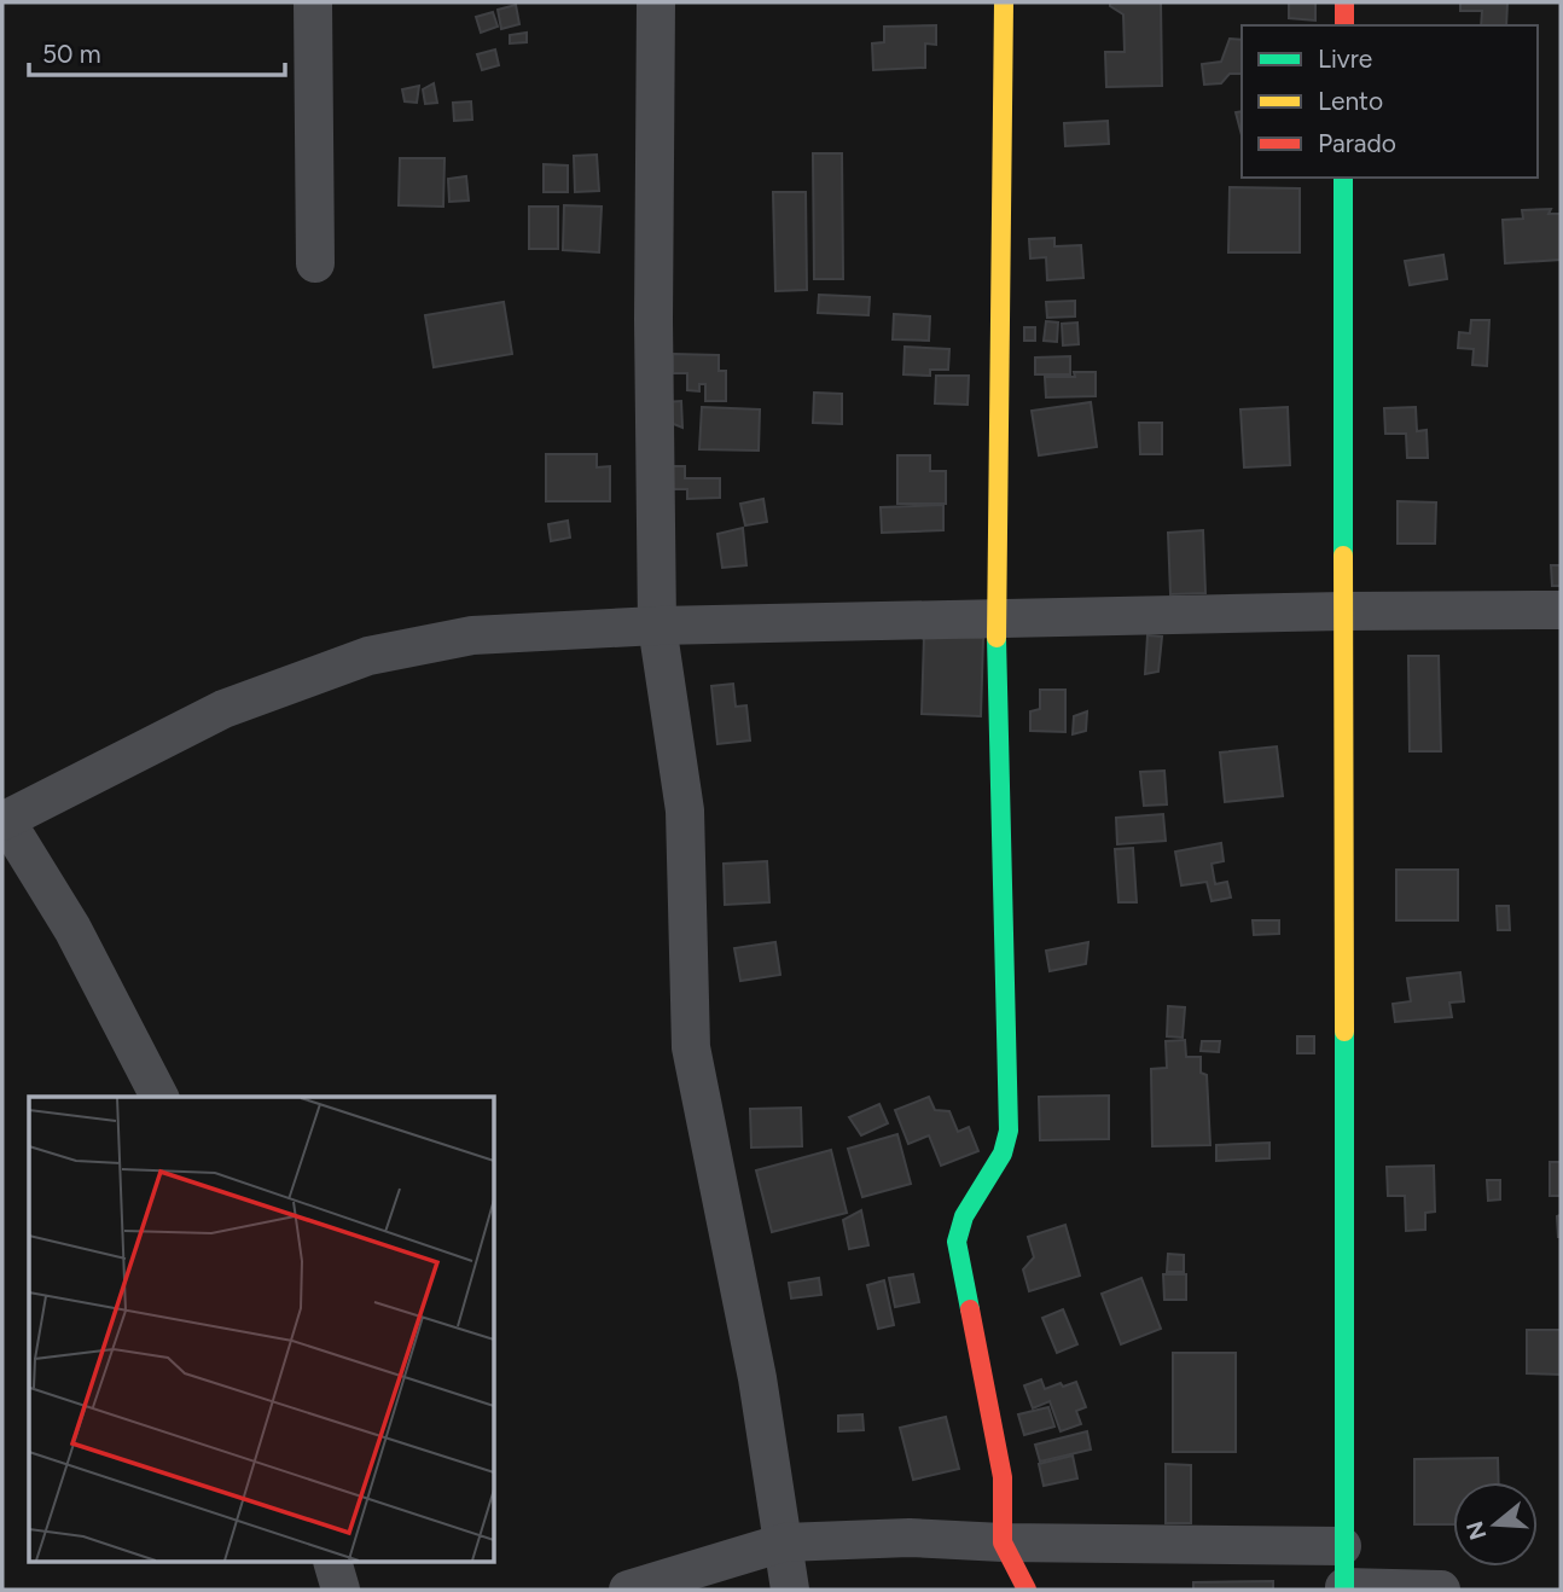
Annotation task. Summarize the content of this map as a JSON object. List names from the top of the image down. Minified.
{"legend":["Livre","Lento","Parado"],"scale_bar":"50 m","north":"left"}
